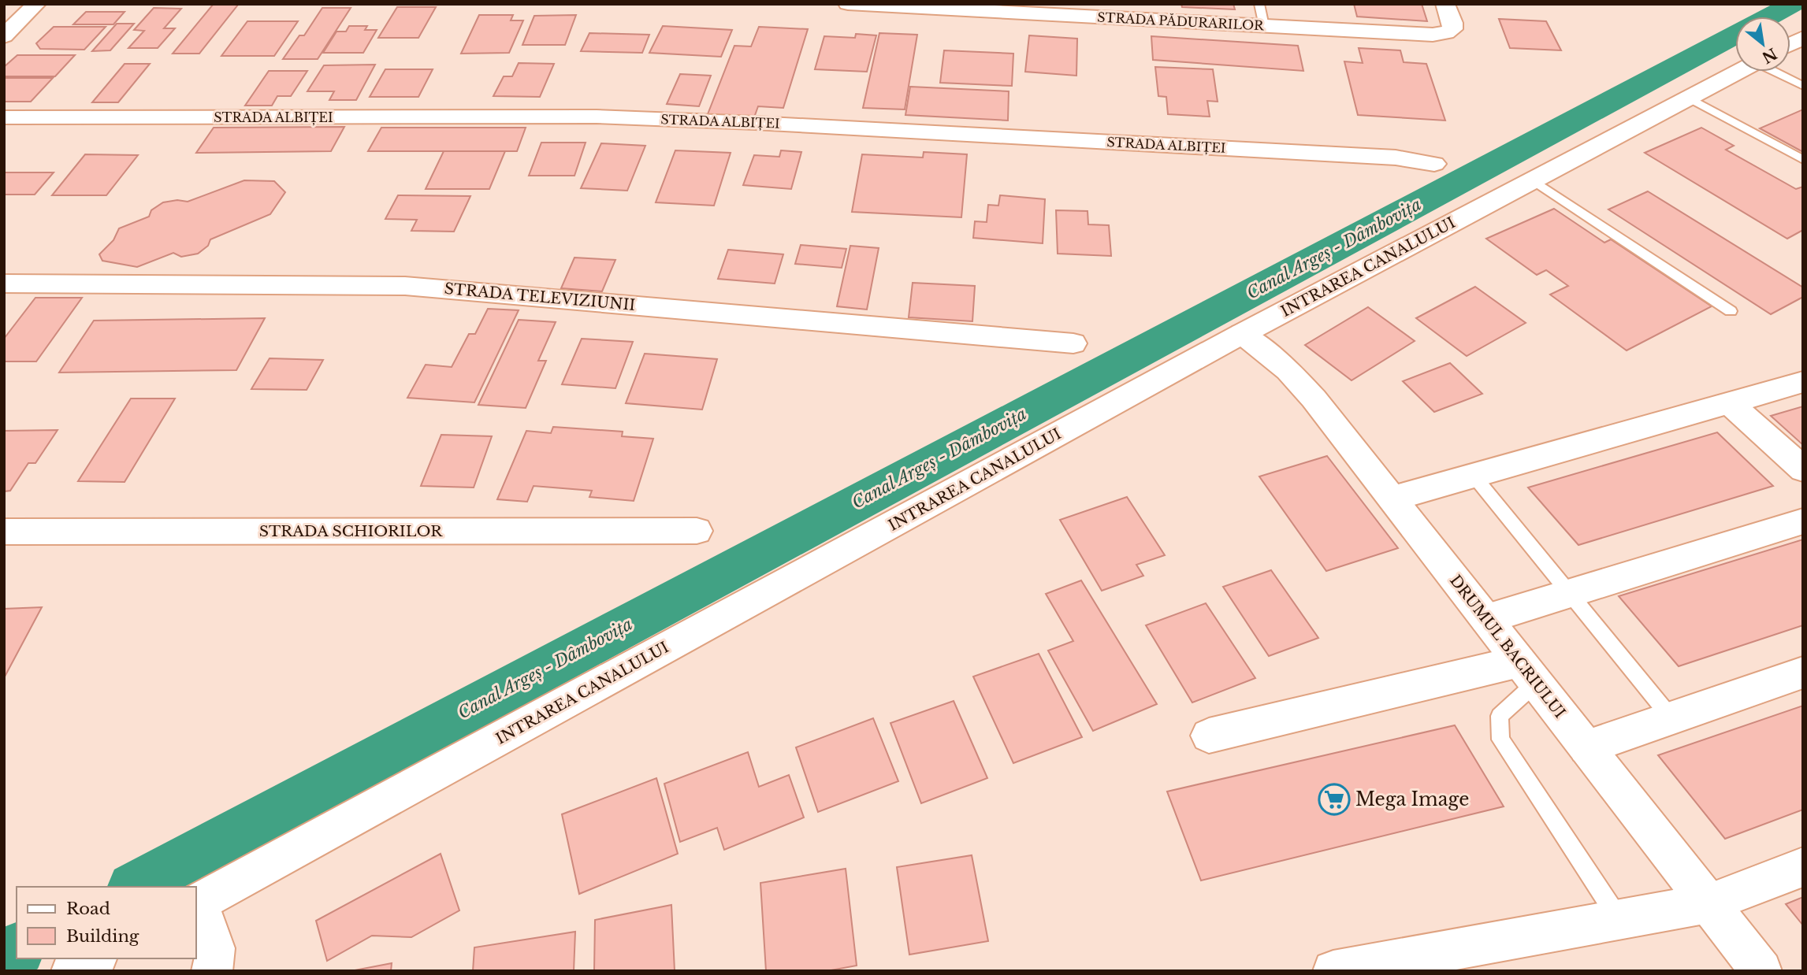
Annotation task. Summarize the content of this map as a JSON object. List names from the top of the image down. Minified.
{"streets":{"street":["STRADA PĂDURARILOR","STRADA ALBIȚEI","INTRAREA CANALULUI","STRADA TELEVIZIUNII","STRADA SCHIORILOR","DRUMUL BACRIULUI"]},"crossings":[["INTRAREA CANALULUI","DRUMUL BACRIULUI"]],"water":["Canal Argeș - Dâmbovița"],"places":{"supermarket":["Mega Image"]},"legend":["Road","Building"],"north":"bottom right"}
